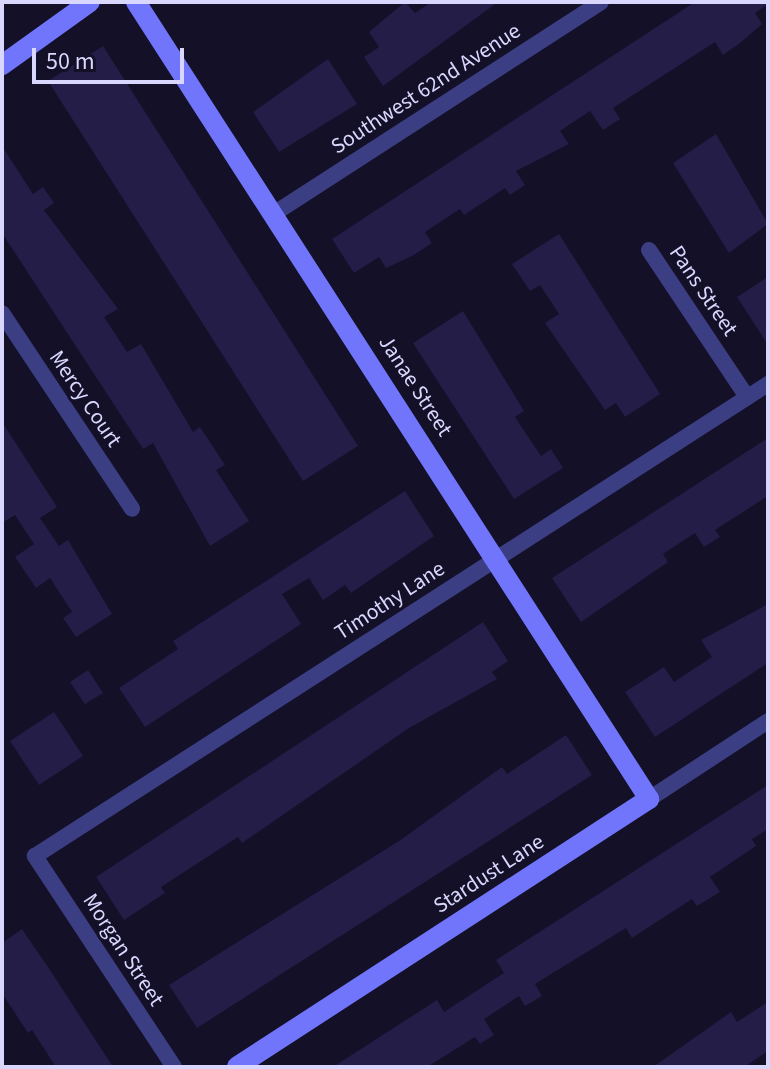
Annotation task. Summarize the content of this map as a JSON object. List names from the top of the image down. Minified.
{"streets":{"street":["Southwest 62nd Avenue","Pans Street","Janae Street","Mercy Court","Timothy Lane","Stardust Lane","Morgan Street"]},"crossings":[["Southwest 62nd Avenue","Janae Street"],["Pans Street","Timothy Lane"],["Janae Street","Timothy Lane"],["Janae Street","Stardust Lane"],["Timothy Lane","Morgan Street"]],"scale_bar":"50 m"}
